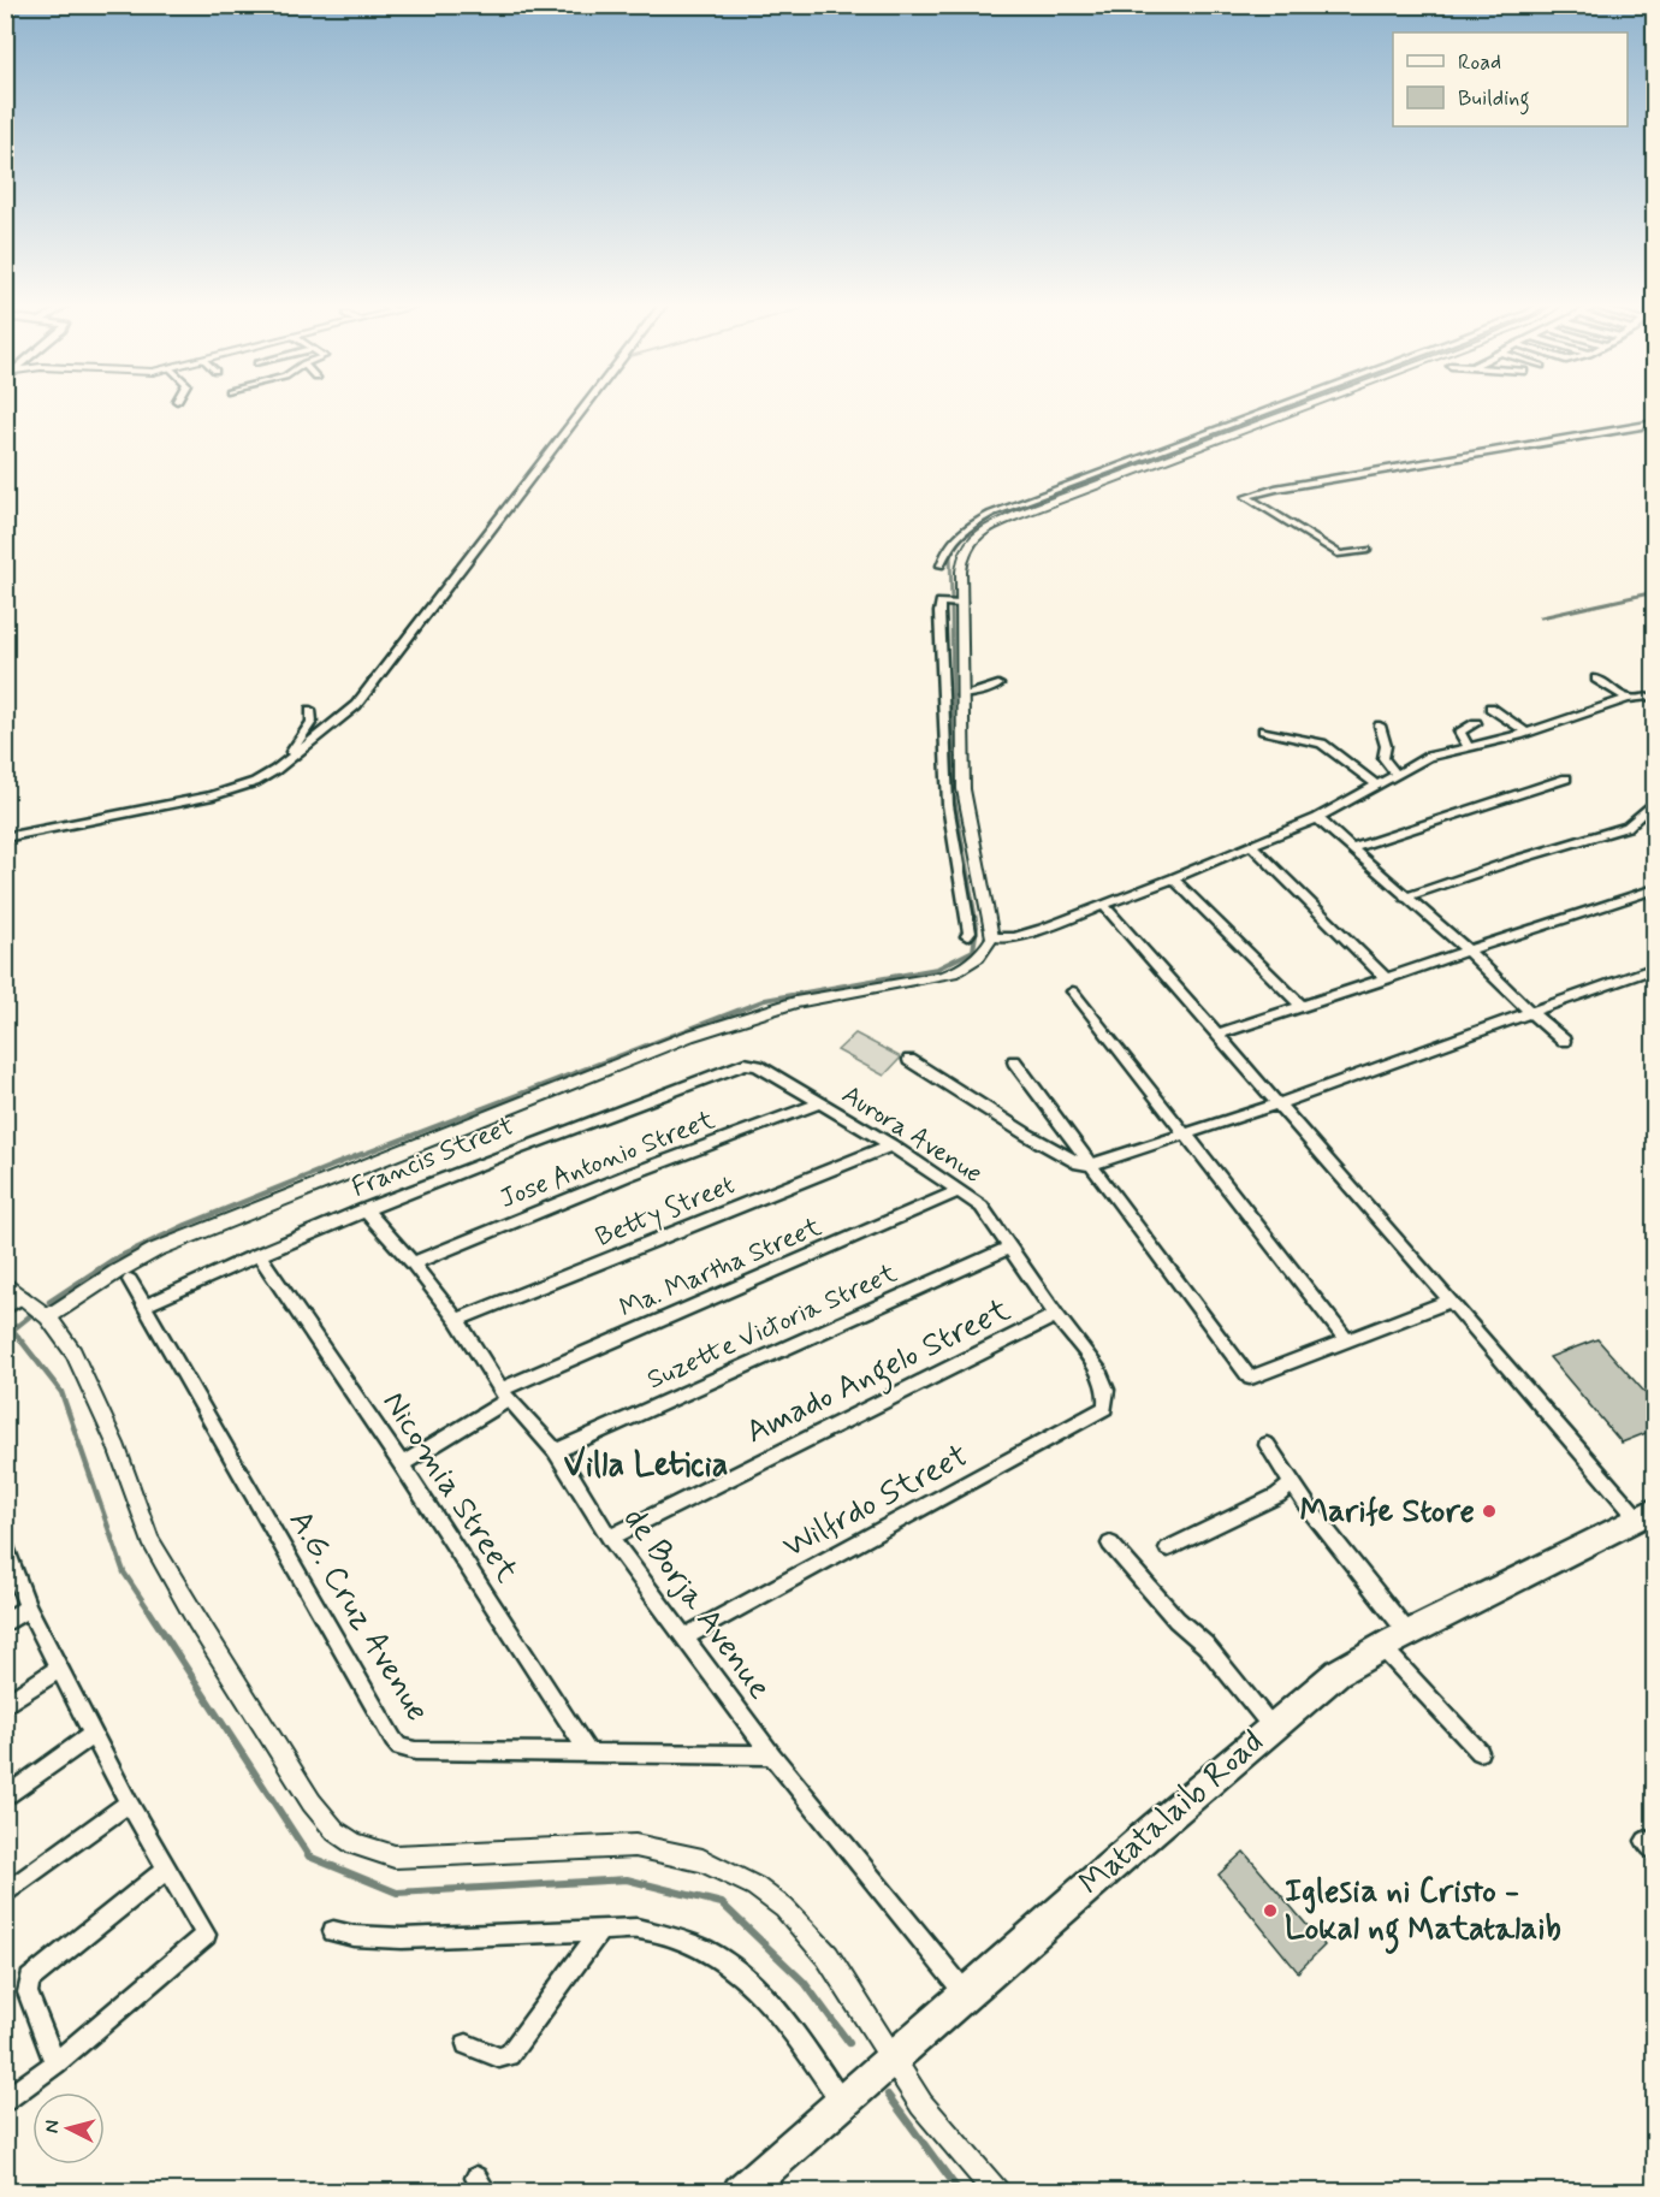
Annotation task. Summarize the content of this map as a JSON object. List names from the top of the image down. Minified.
{"streets":{"main road":["Matatalaib Road"],"street":["Aurora Avenue","Francis Street","Jose Antonio Street","Betty Street","Ma. Martha Street","Suzette Victoria Street","Amado Angelo Street","Nicomia Street","Wilfrdo Street","de Borja Avenue","A.G. Cruz Avenue"]},"crossings":[["Aurora Avenue","Francis Street"],["Aurora Avenue","Jose Antonio Street"],["Aurora Avenue","Betty Street"],["Aurora Avenue","Ma. Martha Street"],["Aurora Avenue","Suzette Victoria Street"],["Aurora Avenue","Amado Angelo Street"],["Aurora Avenue","Wilfrdo Street"],["Francis Street","Nicomia Street"],["Francis Street","de Borja Avenue"],["Francis Street","A.G. Cruz Avenue"],["Jose Antonio Street","de Borja Avenue"],["Betty Street","de Borja Avenue"],["Ma. Martha Street","Nicomia Street"],["Ma. Martha Street","de Borja Avenue"],["Suzette Victoria Street","de Borja Avenue"],["Amado Angelo Street","de Borja Avenue"],["Nicomia Street","A.G. Cruz Avenue"],["Wilfrdo Street","de Borja Avenue"],["de Borja Avenue","A.G. Cruz Avenue"],["de Borja Avenue","Matatalaib Road"]],"districts":["Villa Leticia"],"places":["Marife Store","Iglesia ni Cristo - Lokal ng Matatalaib"],"legend":["Road","Building"],"north":"left"}
